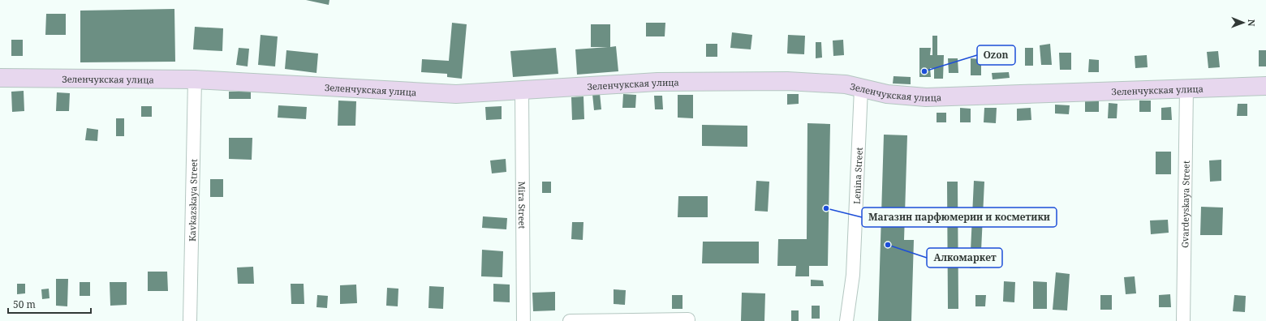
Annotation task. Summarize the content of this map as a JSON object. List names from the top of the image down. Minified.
{"streets":{"street":["Зеленчукская улица","Lenina Street","Kavkazskaya Street","Gvardeyskaya Street","Mira Street"]},"crossings":[["Зеленчукская улица","Lenina Street"],["Зеленчукская улица","Kavkazskaya Street"],["Зеленчукская улица","Gvardeyskaya Street"],["Зеленчукская улица","Mira Street"]],"places":["Ozon","Магазин парфюмерии и косметики","Алкомаркет"],"scale_bar":"50 m","north":"right"}
